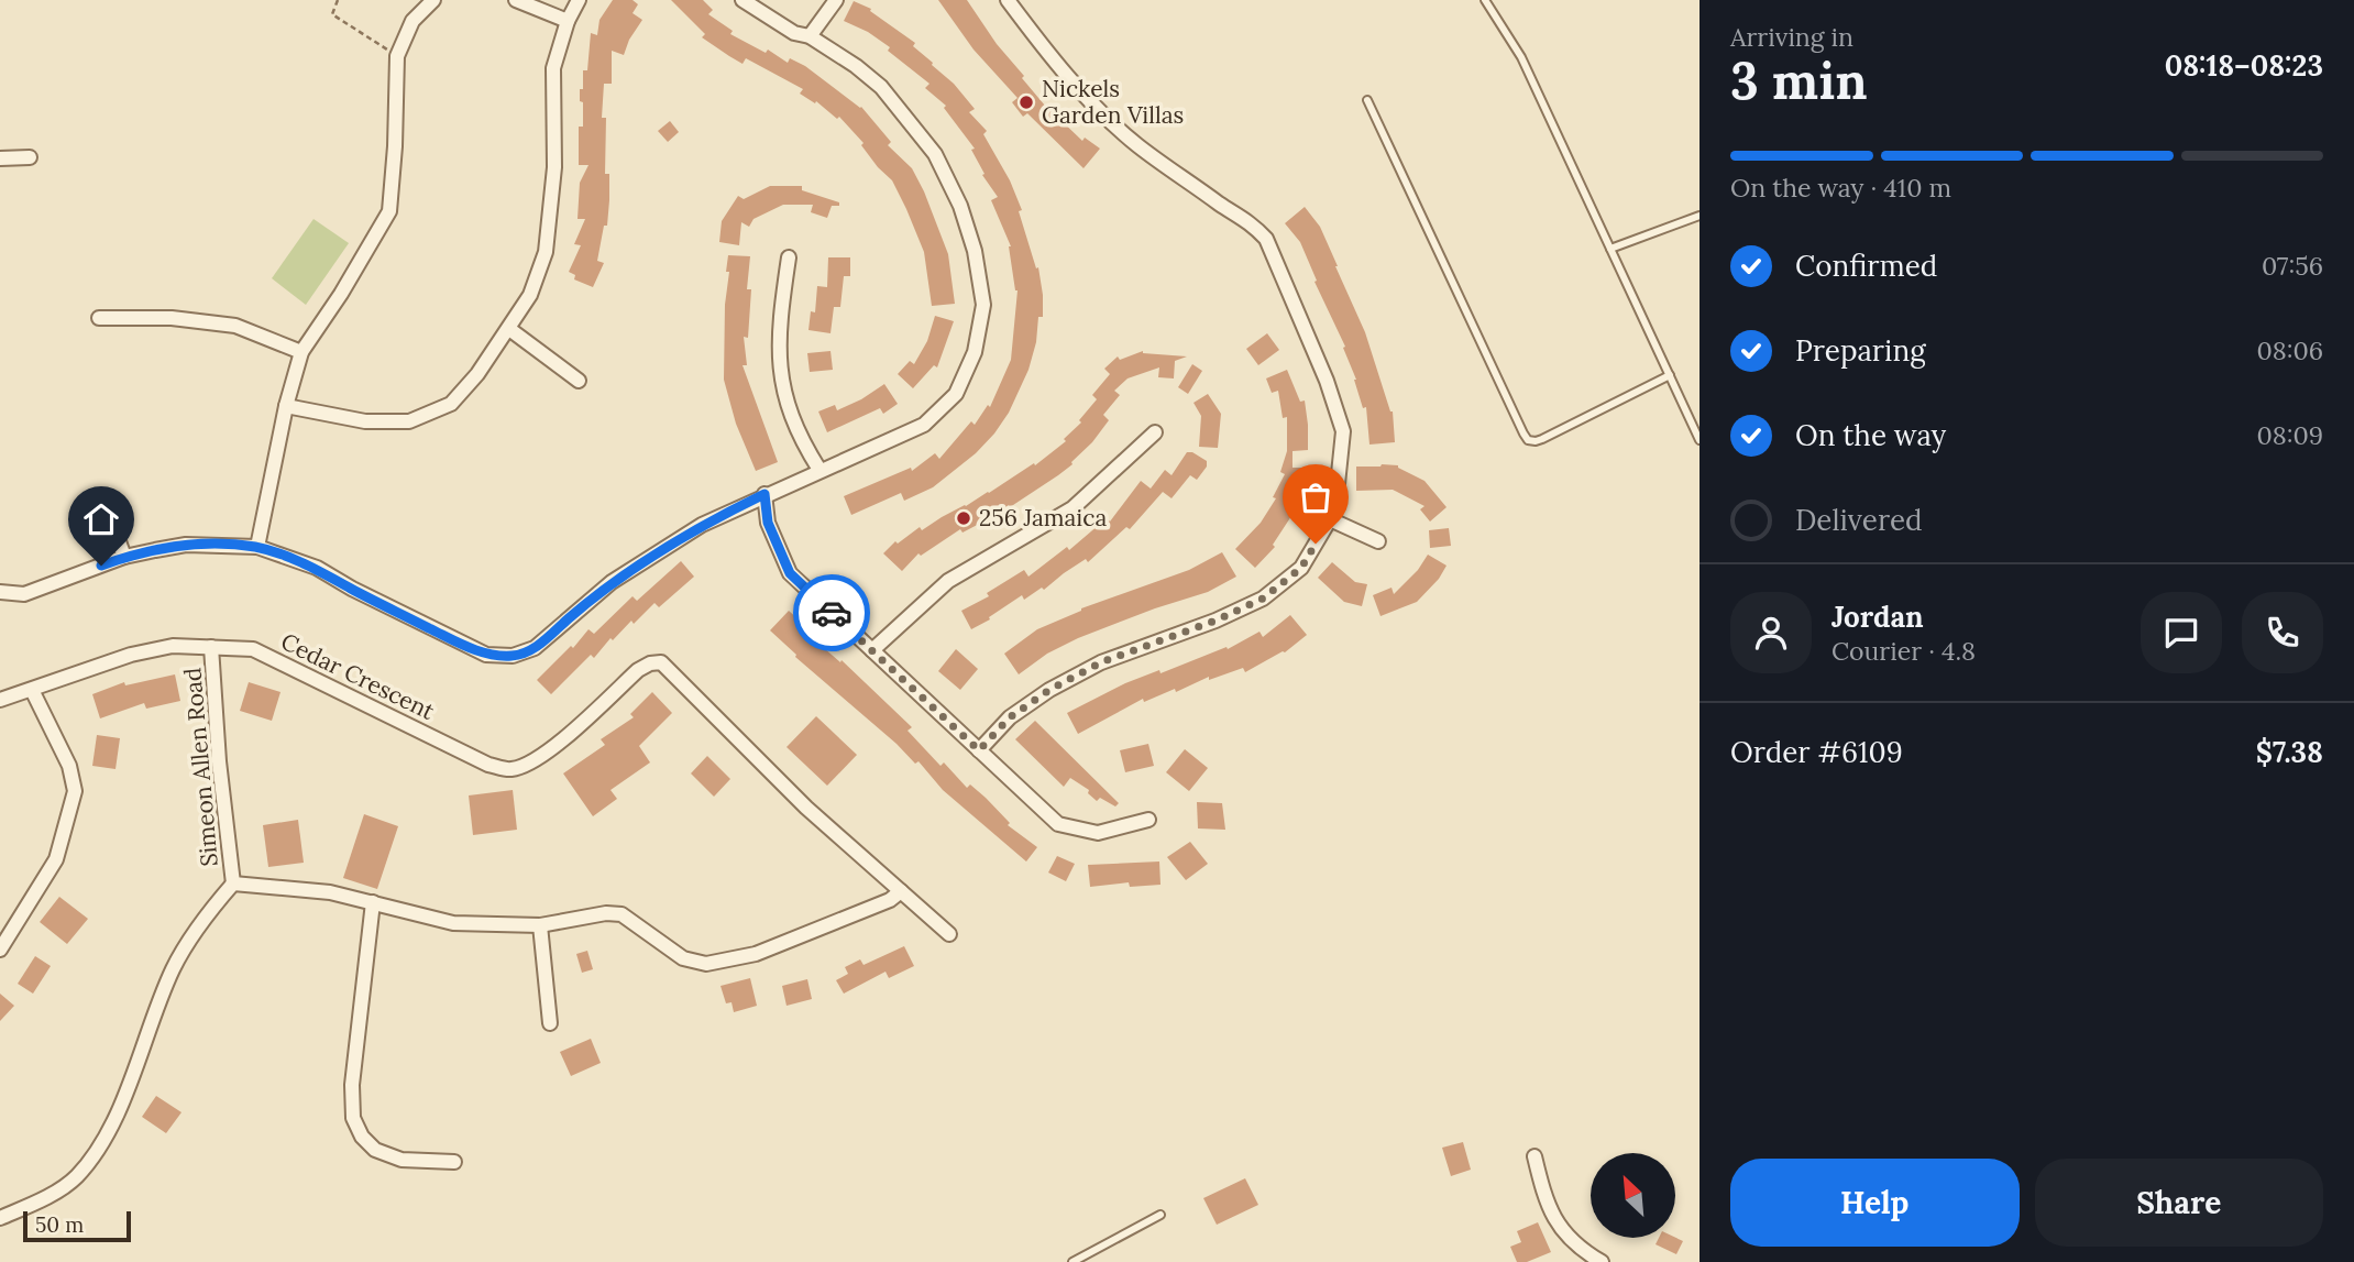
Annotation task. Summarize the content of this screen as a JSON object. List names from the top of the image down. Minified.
{"streets":{"street":["Cedar Crescent","Simeon Allen Road"]},"crossings":[["Cedar Crescent","Simeon Allen Road"]],"places":["Nickels Garden Villas","256 Jamaica"],"scale_bar":"50 m","north":"top left","page":{"heading":["3 min","Arriving in","08:18–08:23"],"panel":["Jordan","Courier · 4.8","Order #6109","$7.38"],"bar":"On the way · 410 m","list":[["Confirmed","07:56"],["Preparing","08:06"],["On the way","08:09"],"Delivered"],"buttons":["Help","Share"],"scale":"50 m"}}
